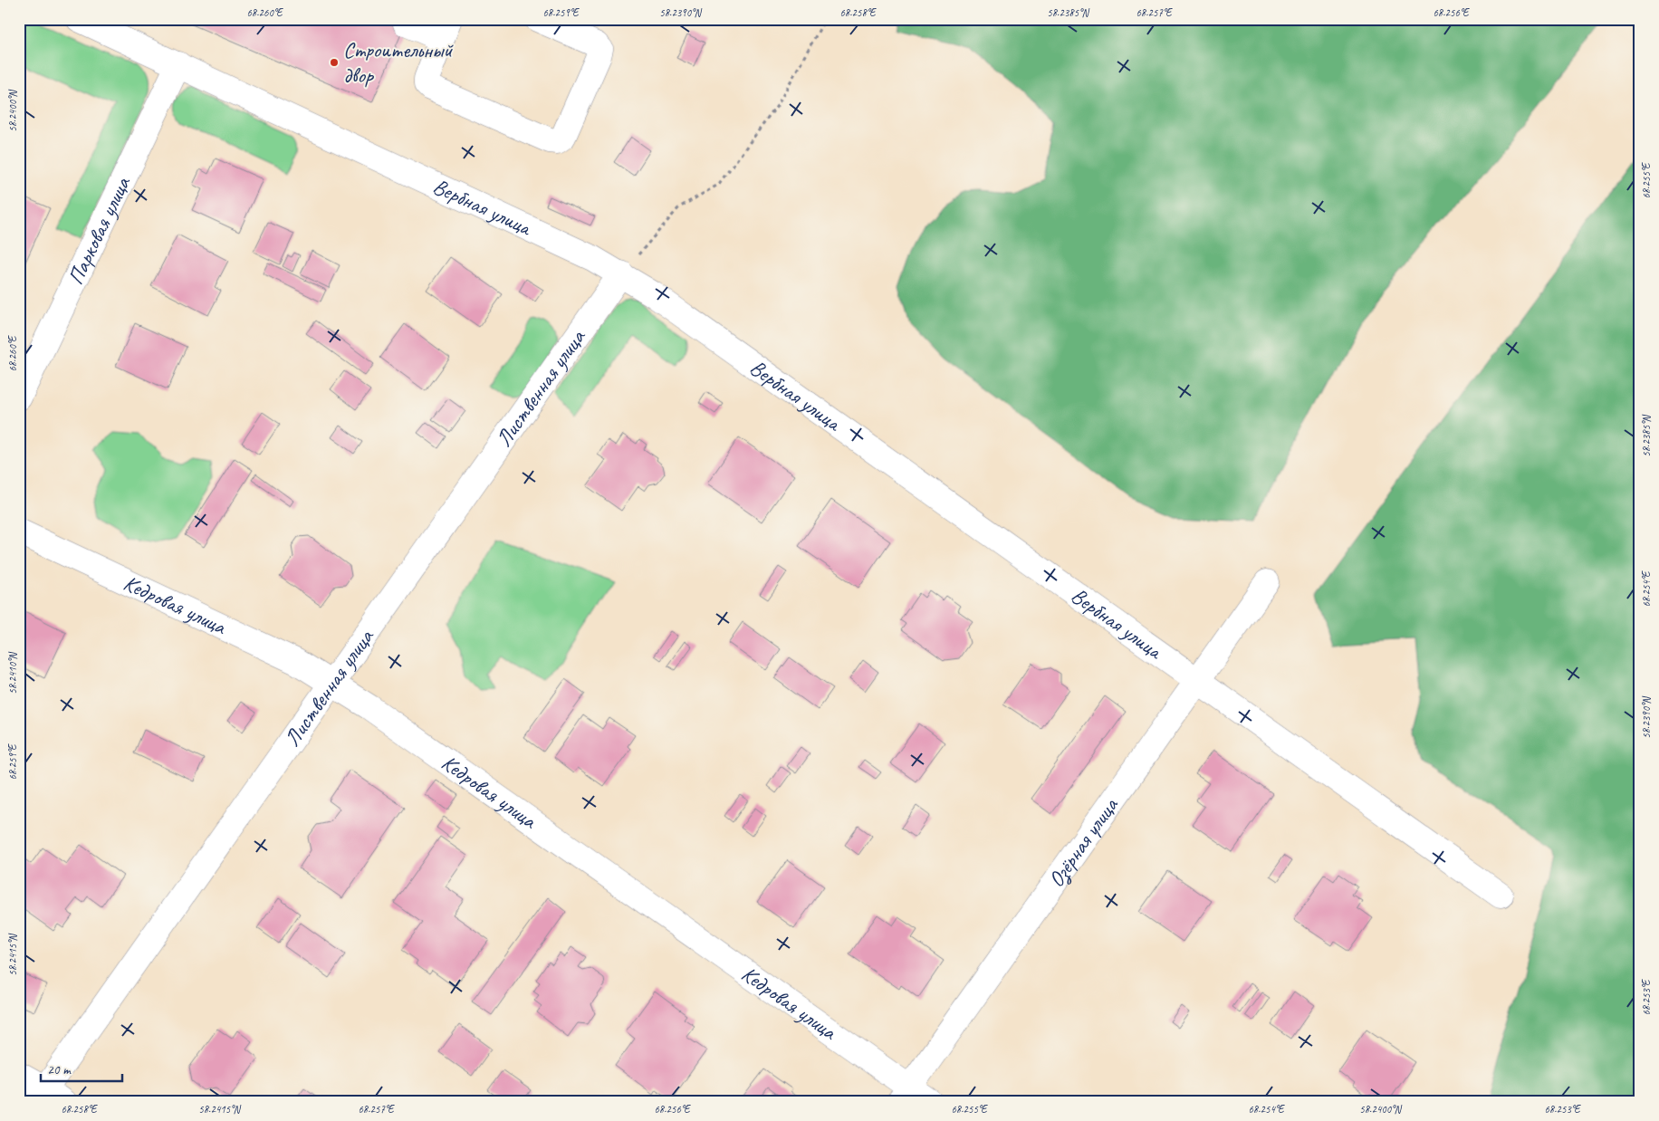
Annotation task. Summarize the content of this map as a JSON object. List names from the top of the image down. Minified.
{"streets":{"street":["Вербная улица","Парковая улица","Лиственная улица","Кедровая улица","Озёрная улица"]},"crossings":[["Вербная улица","Парковая улица"],["Вербная улица","Лиственная улица"],["Вербная улица","Озёрная улица"],["Лиственная улица","Кедровая улица"],["Кедровая улица","Озёрная улица"]],"places":["Строительный двор"],"scale_bar":"20 m","coordinates":["68.260°E","68.259°E","58.2390°N","68.258°E","58.2385°N","68.257°E","68.256°E","58.2400°N","68.255°E","68.254°E","58.2410°N","58.2415°N","68.253°E"]}
